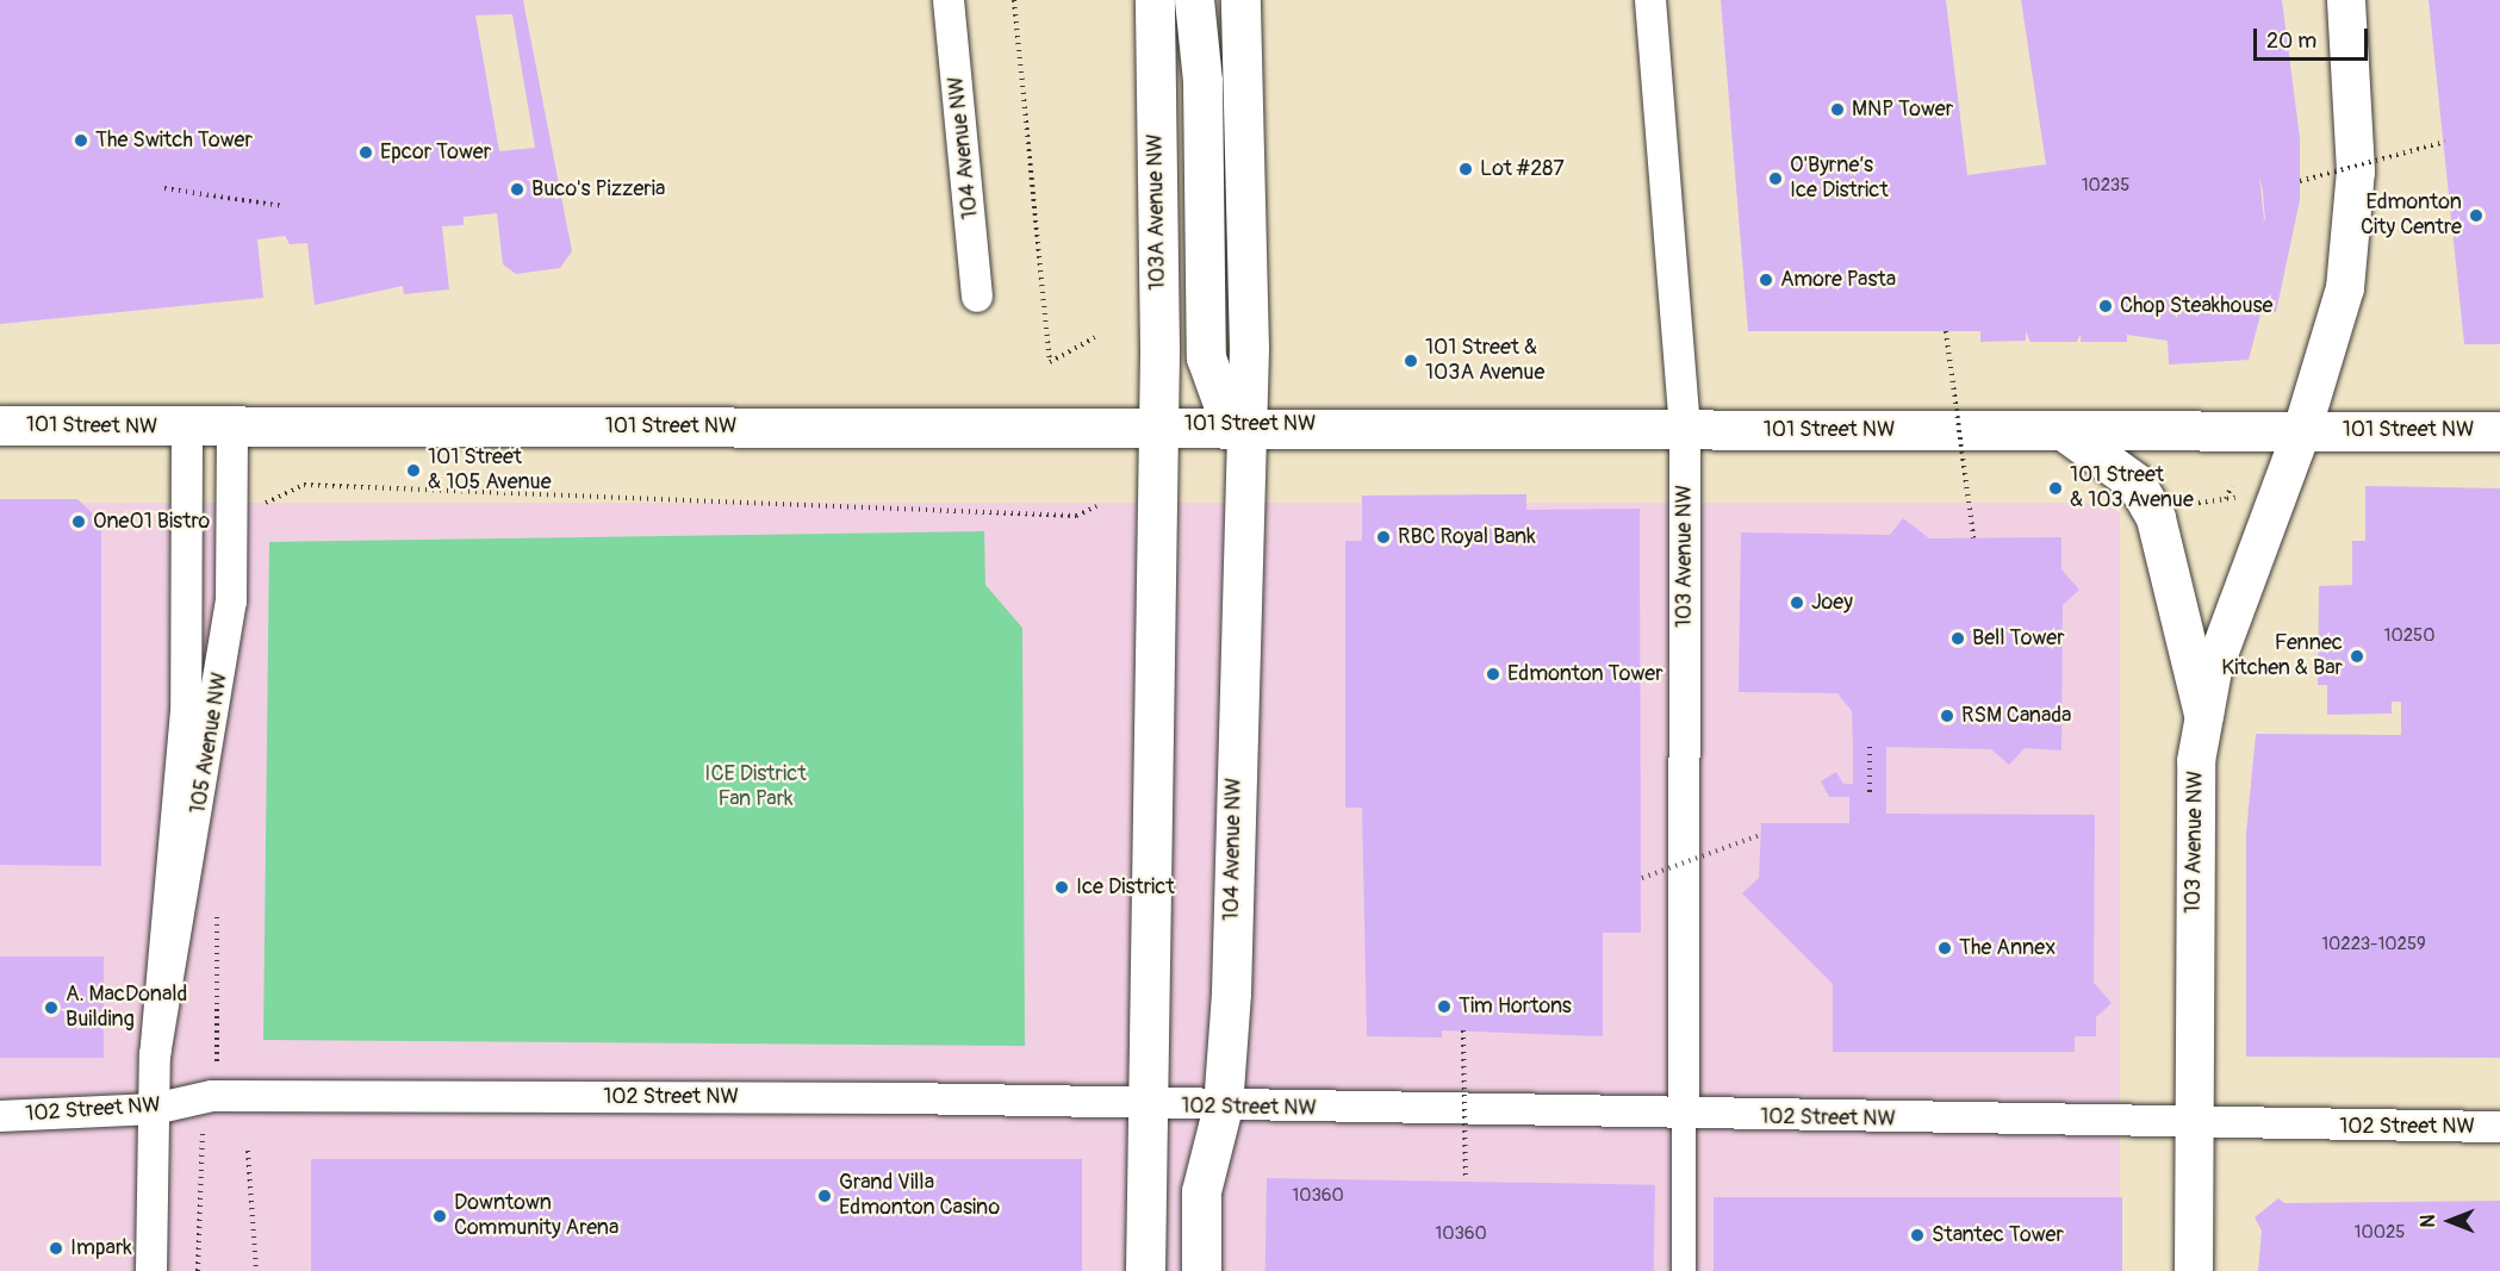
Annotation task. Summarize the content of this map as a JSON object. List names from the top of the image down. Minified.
{"streets":{"main road":["104 Avenue NW","103A Avenue NW","101 Street NW"],"street":["103 Avenue NW","105 Avenue NW","102 Street NW"]},"crossings":[["104 Avenue NW","101 Street NW"],["104 Avenue NW","102 Street NW"],["103A Avenue NW","101 Street NW"],["101 Street NW","103 Avenue NW"],["101 Street NW","105 Avenue NW"],["103 Avenue NW","102 Street NW"],["105 Avenue NW","102 Street NW"]],"parks":["ICE District Fan Park"],"places":["MNP Tower","The Switch Tower","Epcor Tower","Lot #287","O'Byrne’s Ice District","Buco's Pizzeria","Edmonton City Centre","Amore Pasta","Chop Steakhouse","101 Street & 103A Avenue","101 Street & 105 Avenue","101 Street & 103 Avenue","One01 Bistro","RBC Royal Bank","Joey","Bell Tower","Fennec Kitchen & Bar","Edmonton Tower","RSM Canada","Ice District","The Annex","Tim Hortons","A. MacDonald Building","Grand Villa Edmonton Casino","Downtown Community Arena","Stantec Tower","Impark"],"house_numbers":["10235","10250","10223-10259","10360","10025","10360"],"scale_bar":"20 m","north":"left"}
